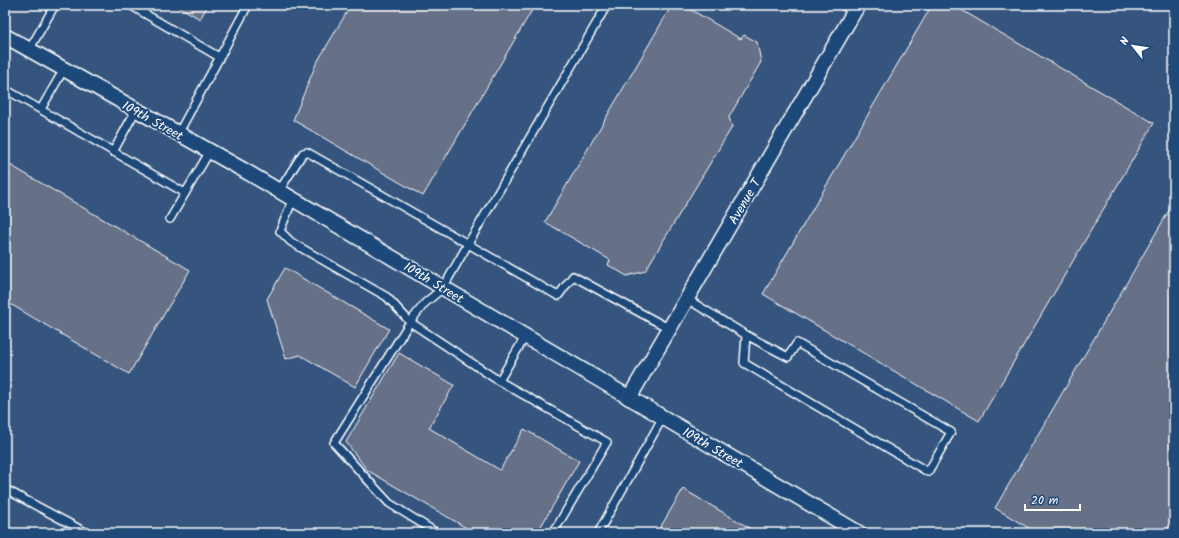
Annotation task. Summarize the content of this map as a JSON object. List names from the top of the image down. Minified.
{"streets":{"street":["109th Street","Avenue T"]},"crossings":[["109th Street","Avenue T"]],"scale_bar":"20 m","north":"top left"}
